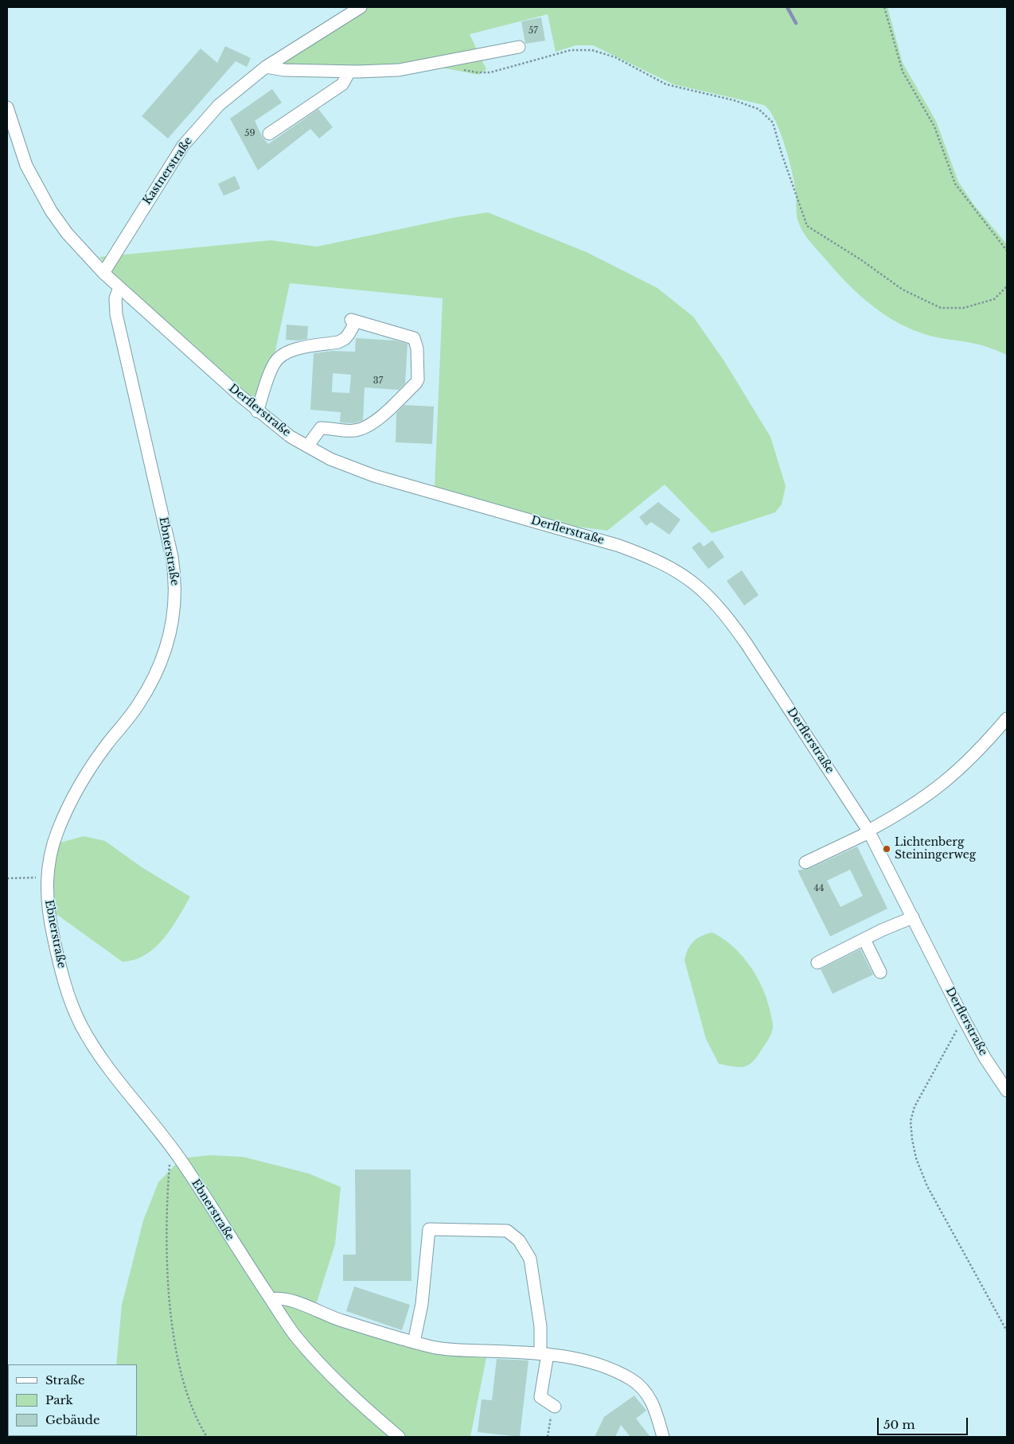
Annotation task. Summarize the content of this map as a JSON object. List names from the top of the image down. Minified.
{"streets":{"street":["Kastnerstraße","Derflerstraße","Ebnerstraße"]},"crossings":[["Kastnerstraße","Derflerstraße"],["Derflerstraße","Ebnerstraße"]],"places":["Lichtenberg Steiningerweg"],"house_numbers":["57","59","37","44"],"legend":["Straße","Park","Gebäude"],"scale_bar":"50 m"}
